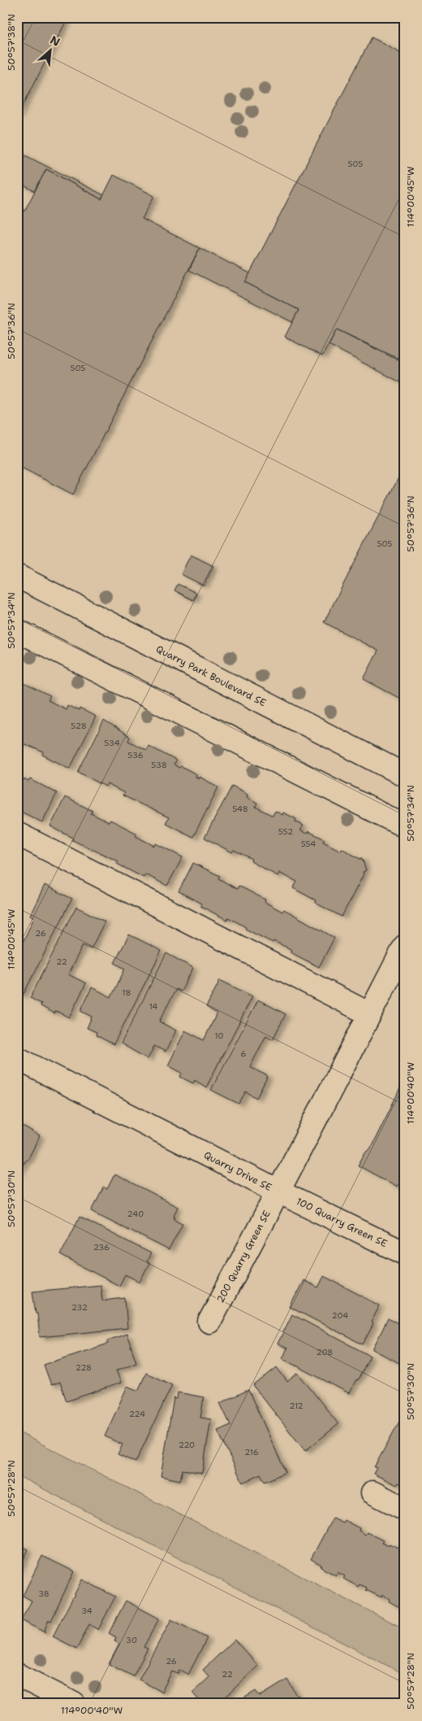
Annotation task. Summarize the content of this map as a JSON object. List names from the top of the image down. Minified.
{"streets":{"street":["Quarry Park Boulevard SE","Quarry Drive SE","100 Quarry Green SE","200 Quarry Green SE"]},"crossings":[["Quarry Drive SE","100 Quarry Green SE"],["Quarry Drive SE","200 Quarry Green SE"],["100 Quarry Green SE","200 Quarry Green SE"]],"house_numbers":["505","505","505","528","534","536","538","548","552","554","26","22","18","14","10","6","240","236","232","204","208","228","212","224","220","216","38","34","30","26","22"],"north":"top right","coordinates":["50°57'38\"N","114°00'45\"W","50°57'36\"N","50°57'34\"N","114°00'40\"W","50°57'30\"N","50°57'28\"N"]}
